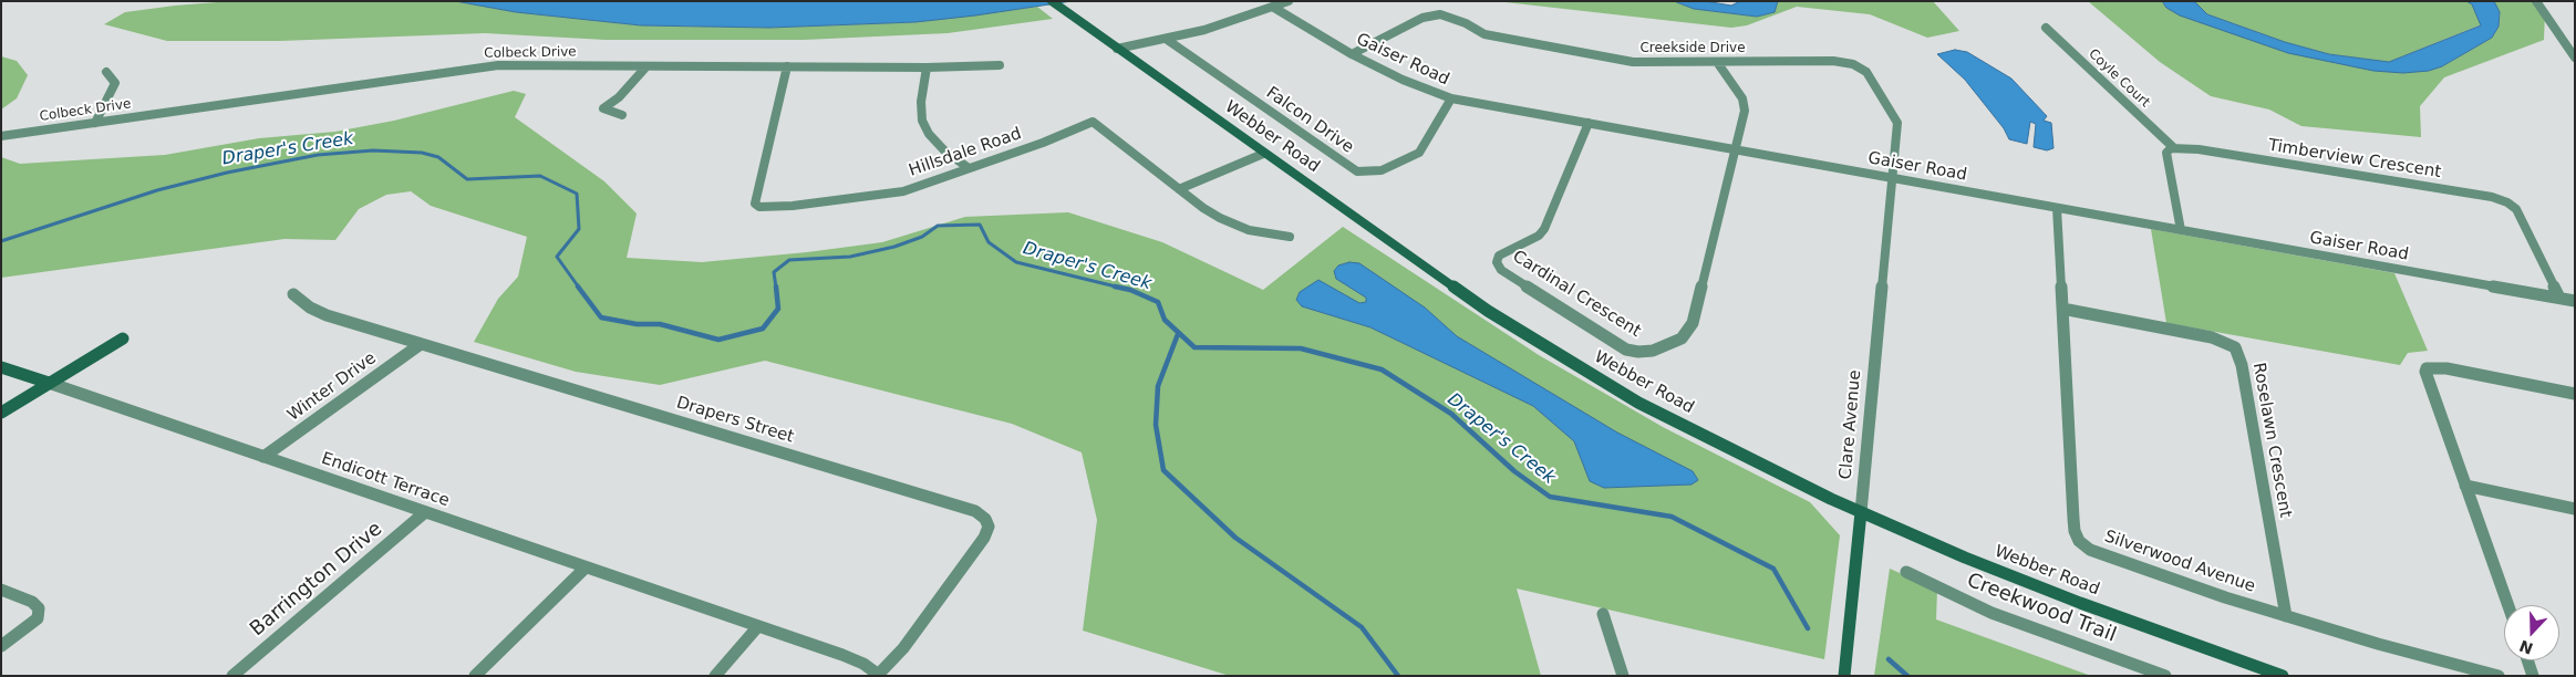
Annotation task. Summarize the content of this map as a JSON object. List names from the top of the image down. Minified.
{"streets":{"main road":["Webber Road","Clare Avenue","Endicott Terrace"],"street":["Creekside Drive","Colbeck Drive","Gaiser Road","Coyle Court","Falcon Drive","Hillsdale Road","Timberview Crescent","Cardinal Crescent","Winter Drive","Drapers Street","Roselawn Crescent","Silverwood Avenue","Barrington Drive","Creekwood Trail"]},"crossings":[["Creekside Drive","Gaiser Road"],["Creekside Drive","Clare Avenue"],["Colbeck Drive","Hillsdale Road"],["Gaiser Road","Falcon Drive"],["Gaiser Road","Timberview Crescent"],["Gaiser Road","Cardinal Crescent"],["Gaiser Road","Clare Avenue"],["Gaiser Road","Silverwood Avenue"],["Coyle Court","Timberview Crescent"],["Webber Road","Clare Avenue"],["Winter Drive","Drapers Street"],["Winter Drive","Endicott Terrace"],["Drapers Street","Endicott Terrace"],["Roselawn Crescent","Silverwood Avenue"],["Endicott Terrace","Barrington Drive"]],"water":["Draper's Creek"],"north":"bottom"}
